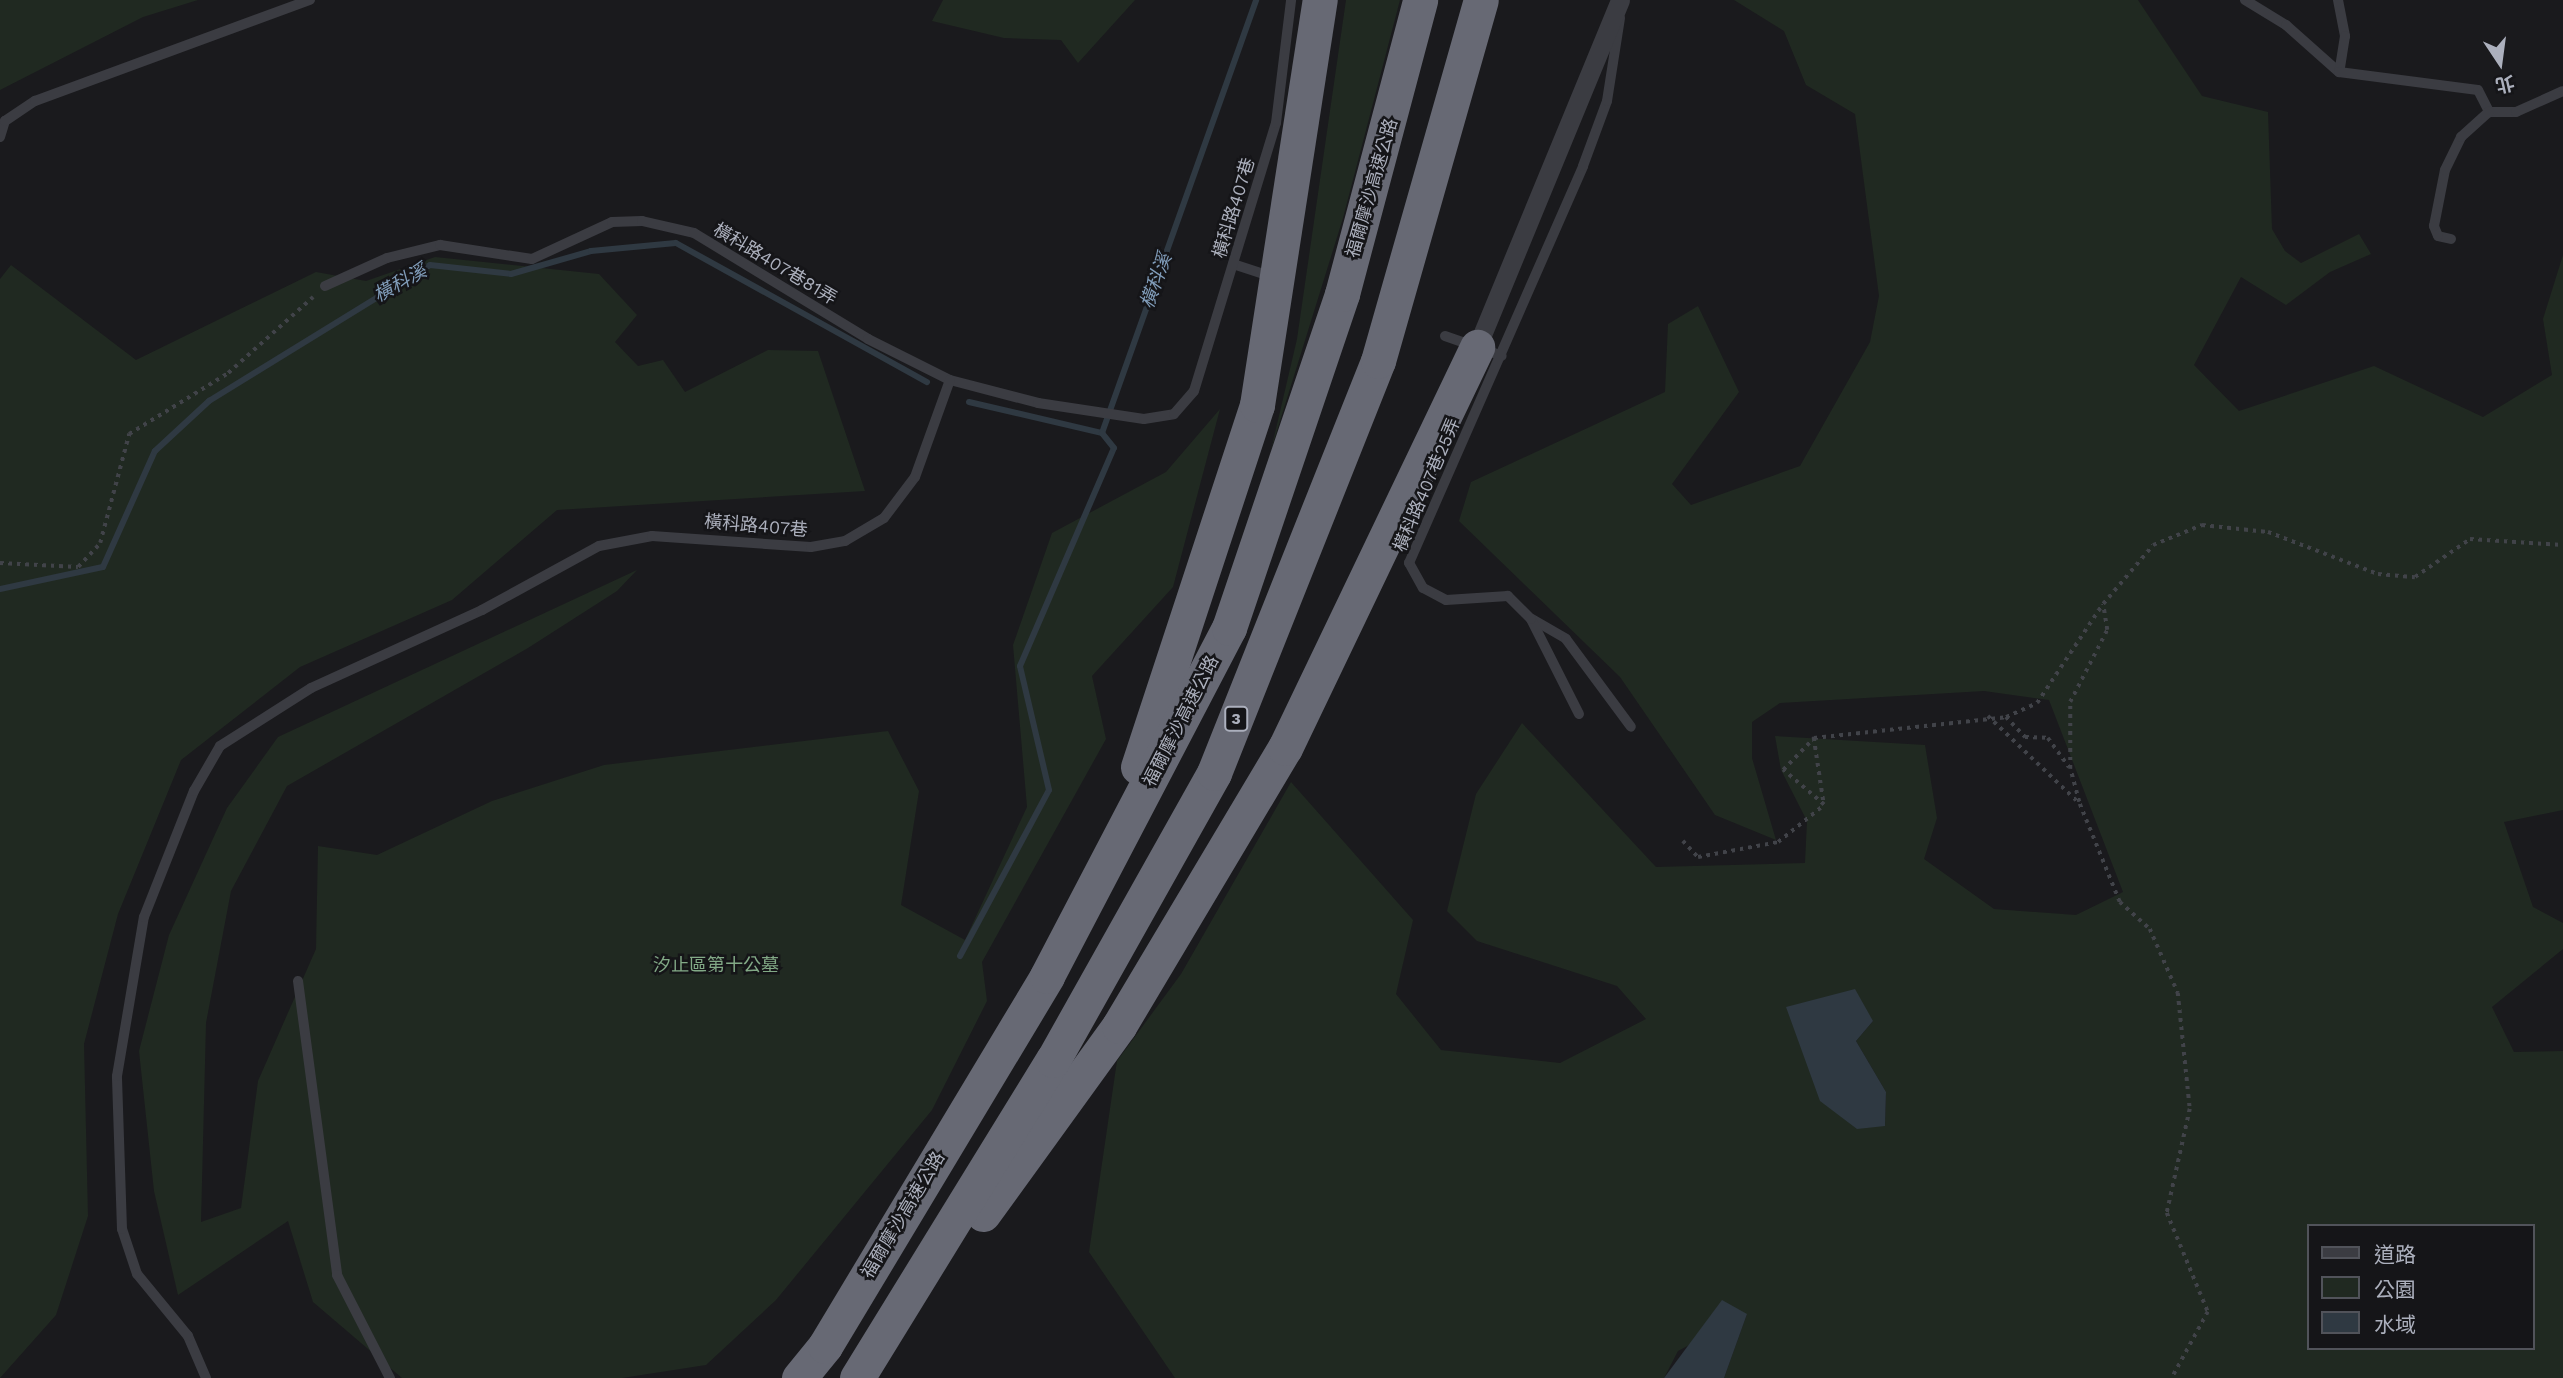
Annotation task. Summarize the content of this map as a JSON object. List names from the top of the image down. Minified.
{"streets":{"highway":["福爾摩沙高速公路","3"],"lane":["橫科路407巷","橫科路407巷81弄","橫科路407巷25弄"]},"crossings":[["橫科路407巷","橫科路407巷81弄"]],"water":["橫科溪"],"parks":["汐止區第十公墓"],"legend":["道路","公園","水域"],"north":"bottom"}
